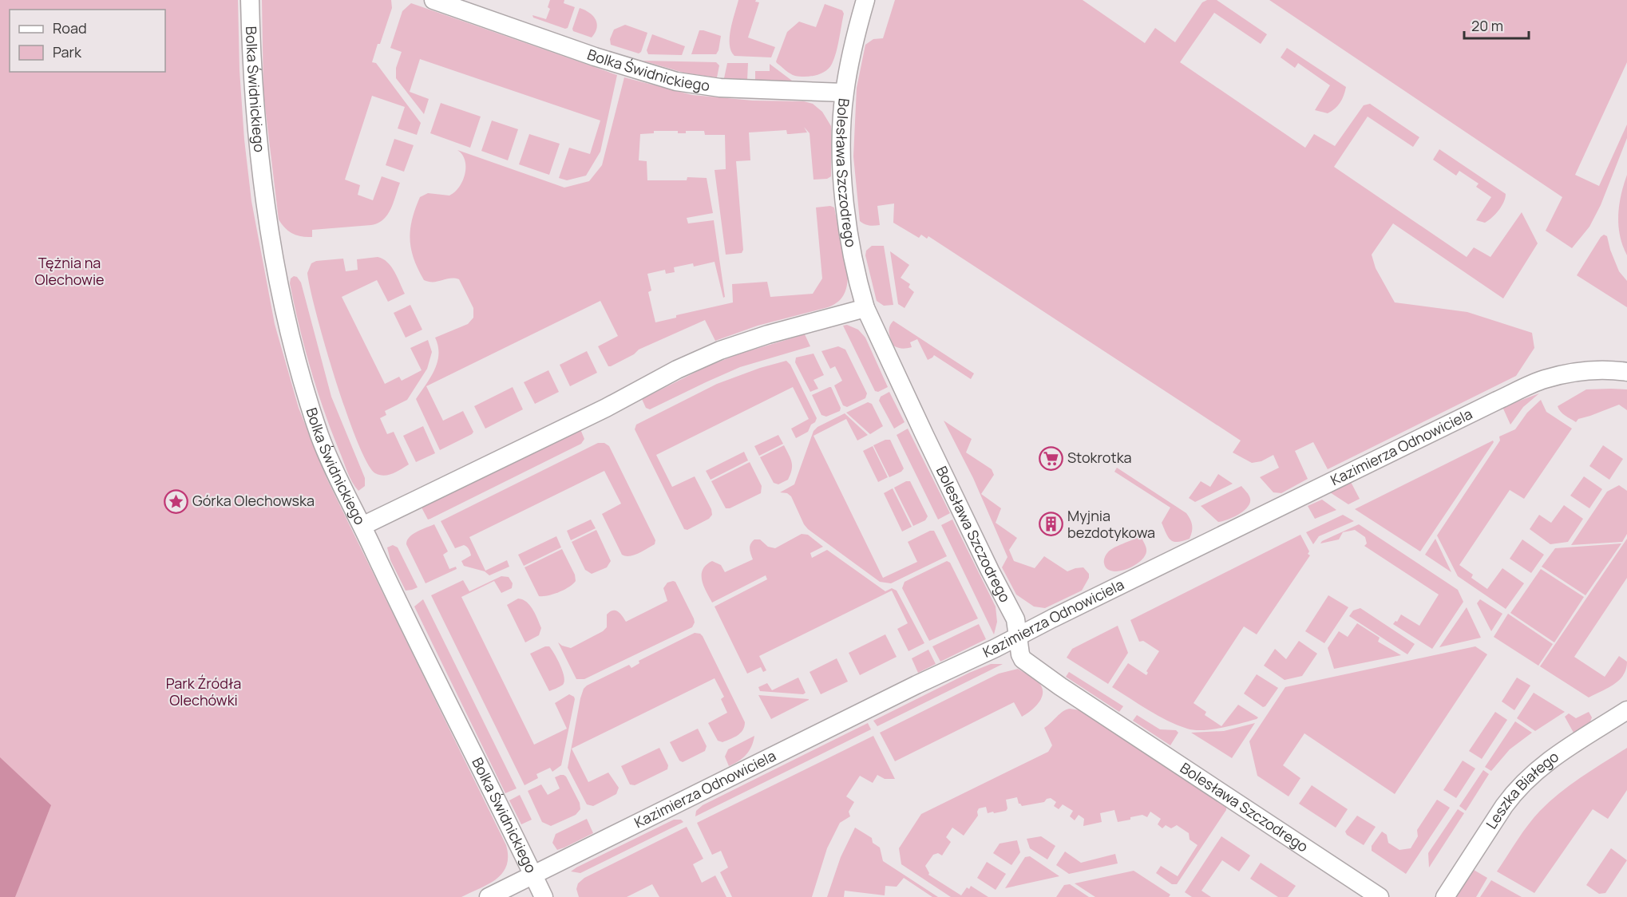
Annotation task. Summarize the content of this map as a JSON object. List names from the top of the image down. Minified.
{"streets":{"street":["Bolka Świdnickiego","Bolesława Szczodrego","Kazimierza Odnowiciela","Leszka Białego"]},"crossings":[["Bolka Świdnickiego","Bolesława Szczodrego"],["Bolka Świdnickiego","Kazimierza Odnowiciela"],["Bolesława Szczodrego","Kazimierza Odnowiciela"]],"parks":["Tężnia na Olechowie","Park Źródła Olechówki"],"places":{"supermarket":["Stokrotka"],"place":["Górka Olechowska"],"building":["Myjnia bezdotykowa"]},"legend":["Road","Park"],"scale_bar":"20 m"}
